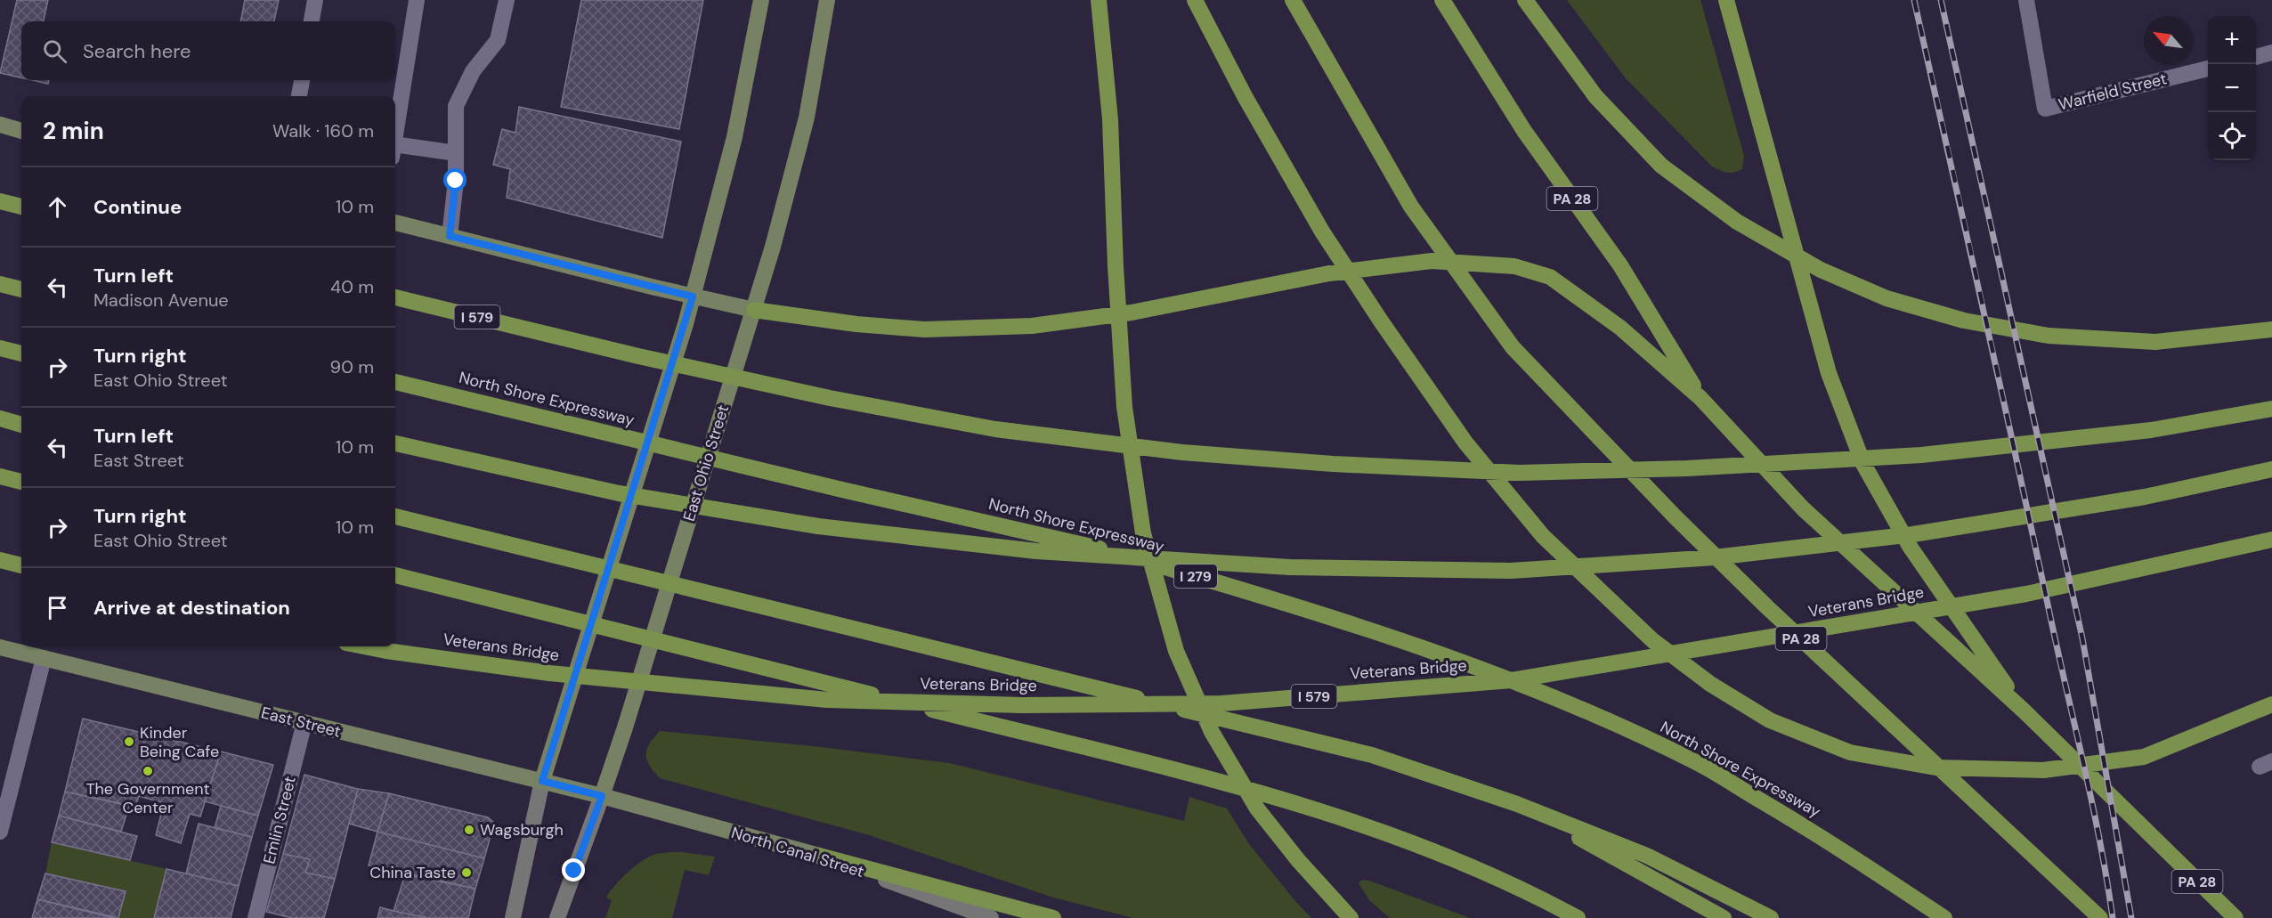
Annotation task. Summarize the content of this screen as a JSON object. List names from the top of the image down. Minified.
{"streets":{"highway":["PA 28","I 579","North Shore Expressway","I 279","Veterans Bridge"],"main road":["East Ohio Street","East Street","North Canal Street"],"street":["Warfield Street","Emlin Street"]},"crossings":[["East Ohio Street","East Street"],["East Ohio Street","North Canal Street"],["East Street","Emlin Street"],["East Street","North Canal Street"]],"places":["Kinder Being Cafe","The Government Center","Wagsburgh","China Taste"],"north":"top left","page":{"map_buttons":["+","−"],"search":"Search here","heading":["2 min","Walk · 160 m"],"list":[["Continue","10 m"],["Turn left","Madison Avenue","40 m"],["Turn right","East Ohio Street","90 m"],["Turn left","East Street","10 m"],["Turn right","East Ohio Street","10 m"],"Arrive at destination"]}}
